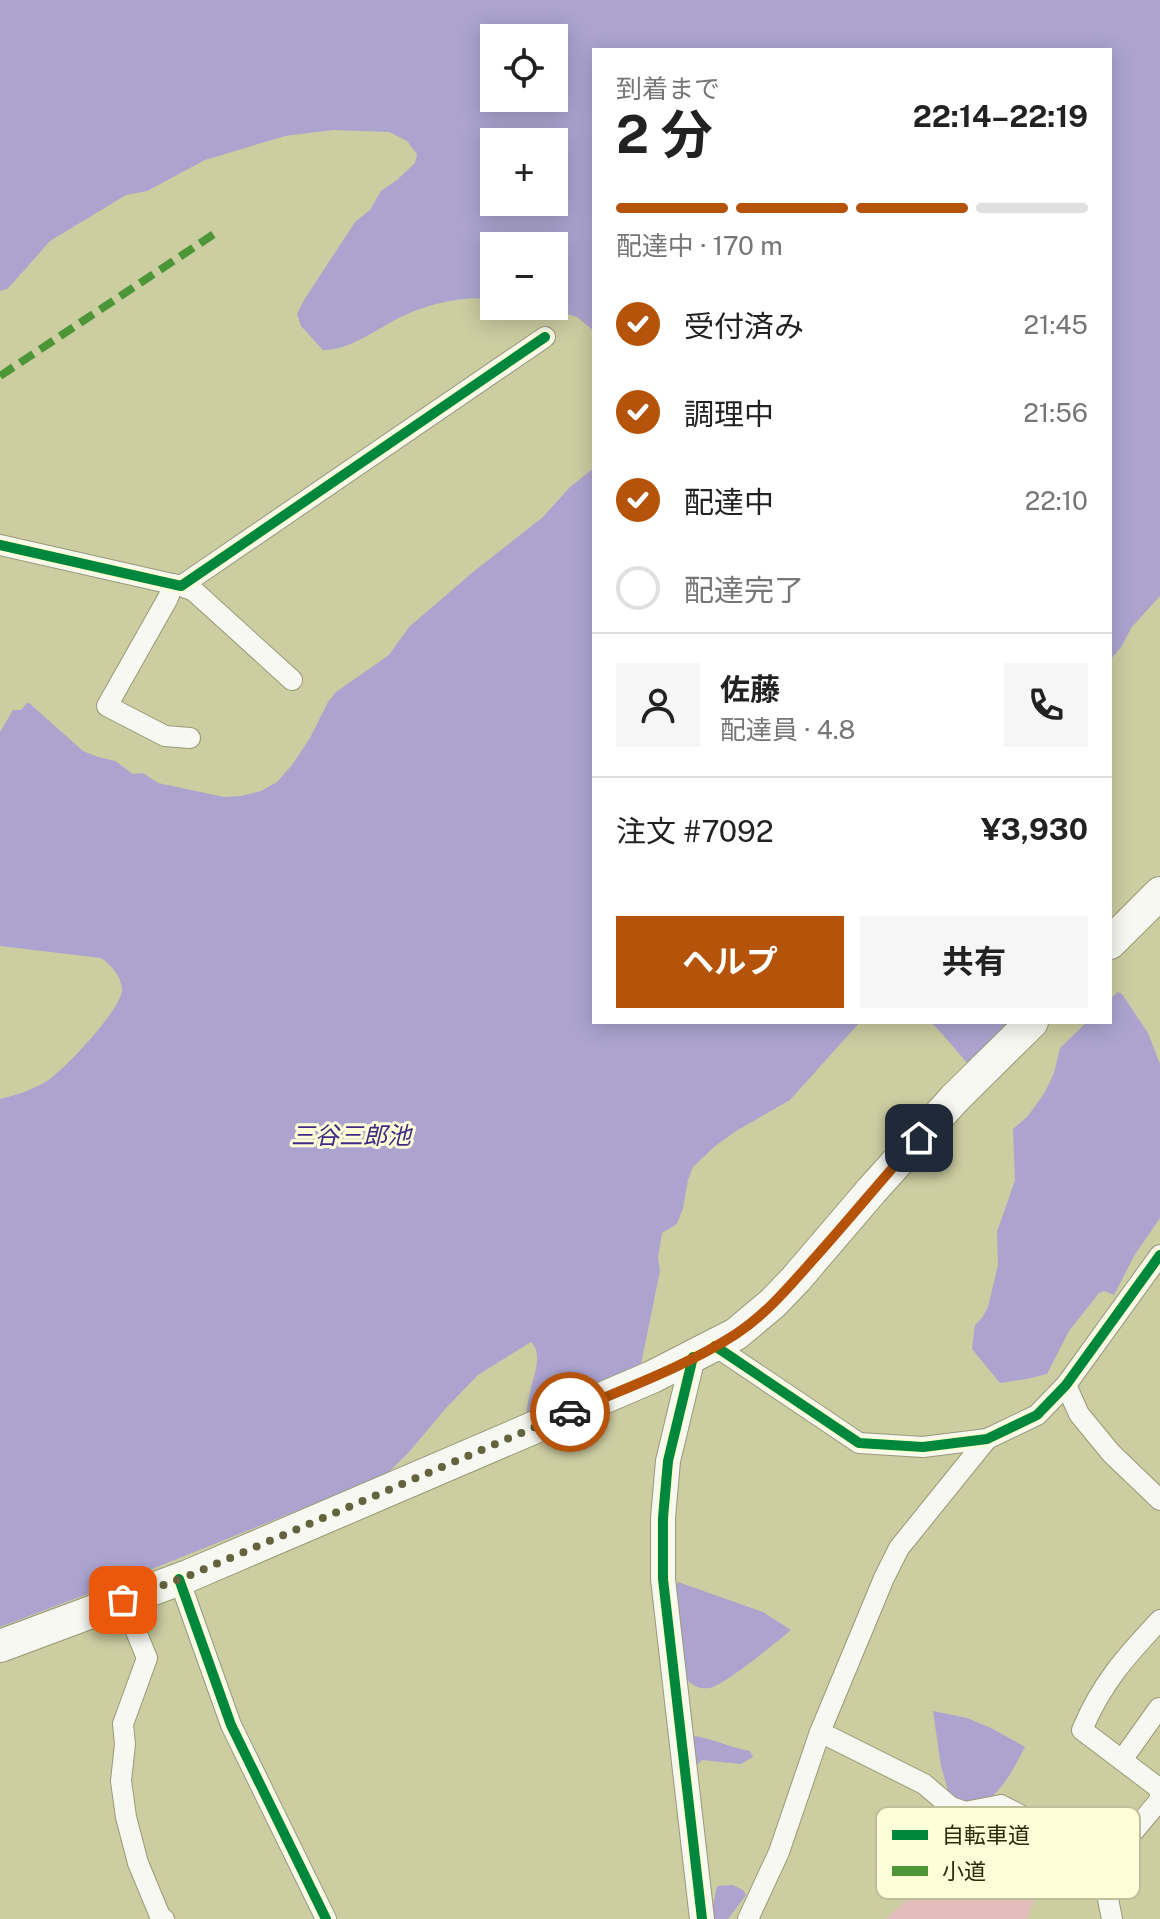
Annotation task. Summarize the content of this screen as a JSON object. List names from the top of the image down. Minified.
{"water":["三谷三郎池"],"legend":["自転車道","小道"],"page":{"map_buttons":["+","−"],"heading":["2 分","到着まで","22:14–22:19"],"panel":["佐藤","配達員 · 4.8","注文 #7092","¥3,930"],"bar":"配達中 · 170 m","list":[["受付済み","21:45"],["調理中","21:56"],["配達中","22:10"],"配達完了"],"buttons":["ヘルプ","共有"]}}
